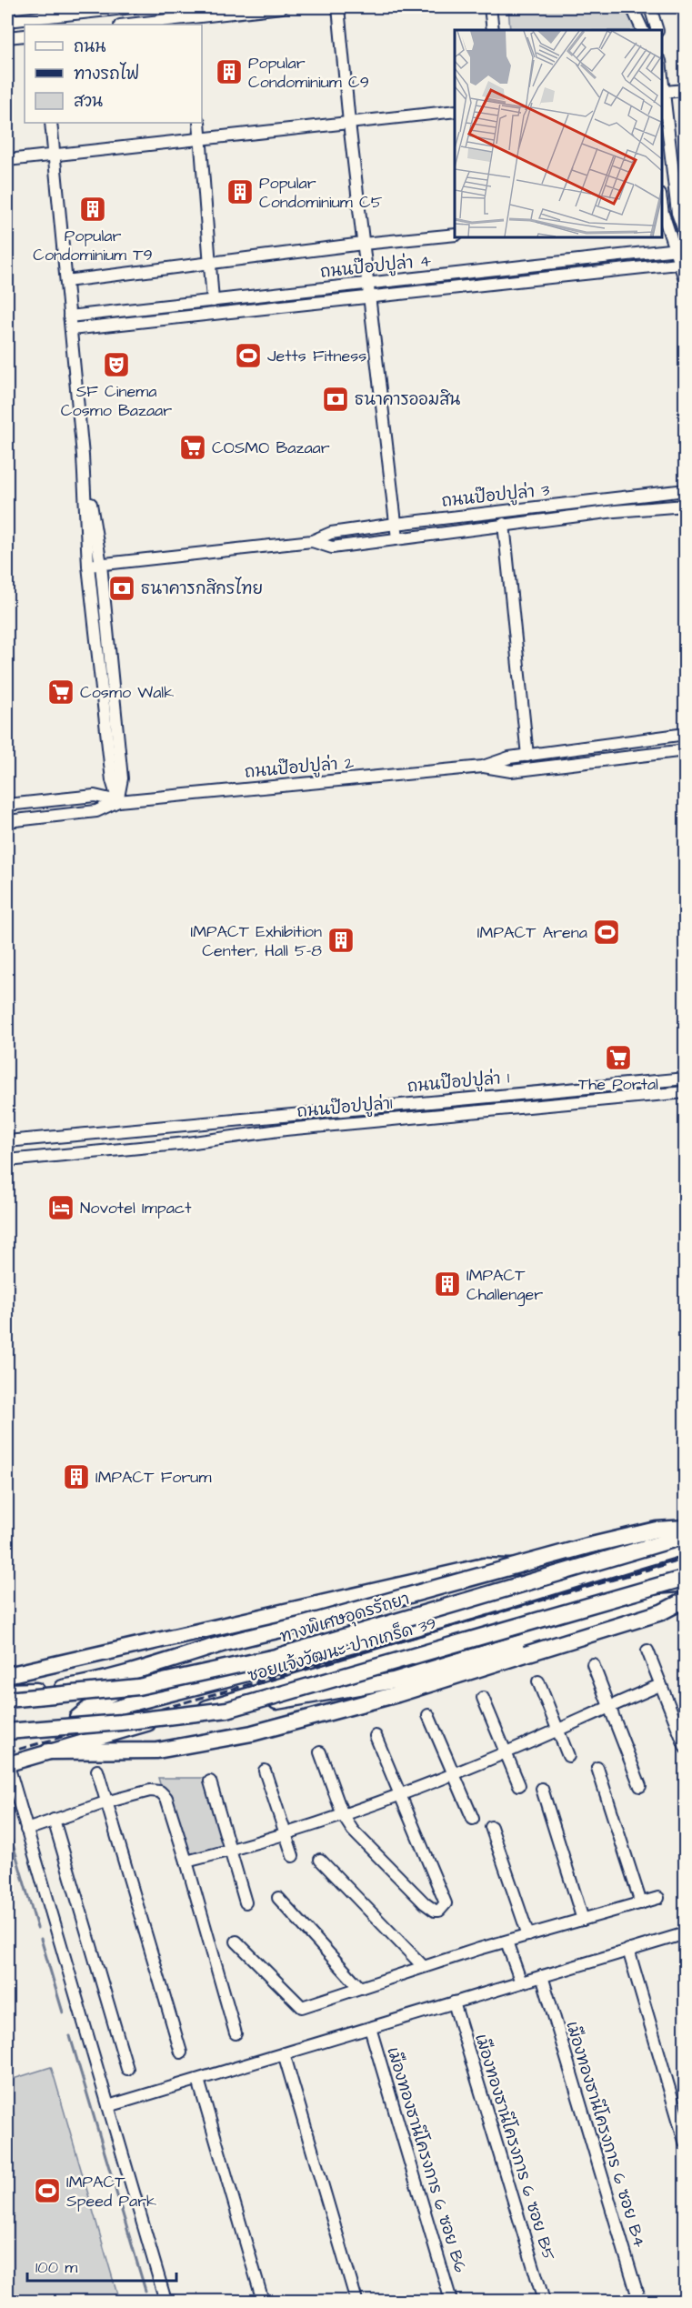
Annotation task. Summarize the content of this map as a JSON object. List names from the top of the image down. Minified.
{"streets":{"highway":["ทางพิเศษอุดรรัถยา"],"main road":["ซอยแจ้งวัฒนะ-ปากเกร็ด 39"],"street":["ถนนป๊อปปูล่า 4","ถนนป๊อปปูล่า 3","ถนนป๊อปปูล่า 2","ถนนป๊อปปูล่า 1","ถนนป๊อปปูล่า1","เมืองทองธานีโครงการ 6 ซอย B4","เมืองทองธานีโครงการ 6 ซอย B5","เมืองทองธานีโครงการ 6 ซอย B6"]},"places":{"building":["Popular Condominium C9","Popular Condominium C5","Popular Condominium T9","IMPACT Exhibition Center, Hall 5-8","IMPACT Challenger","IMPACT Forum"],"sports":["Jetts Fitness","IMPACT Arena","IMPACT Speed Park"],"theatre":["SF Cinema Cosmo Bazaar"],"bank":["ธนาคารออมสิน","ธนาคารกสิกรไทย"],"supermarket":["COSMO Bazaar","Cosmo Walk","The Portal"],"hotel":["Novotel Impact"]},"legend":["ถนน","ทางรถไฟ","สวน"],"scale_bar":"100 m"}
